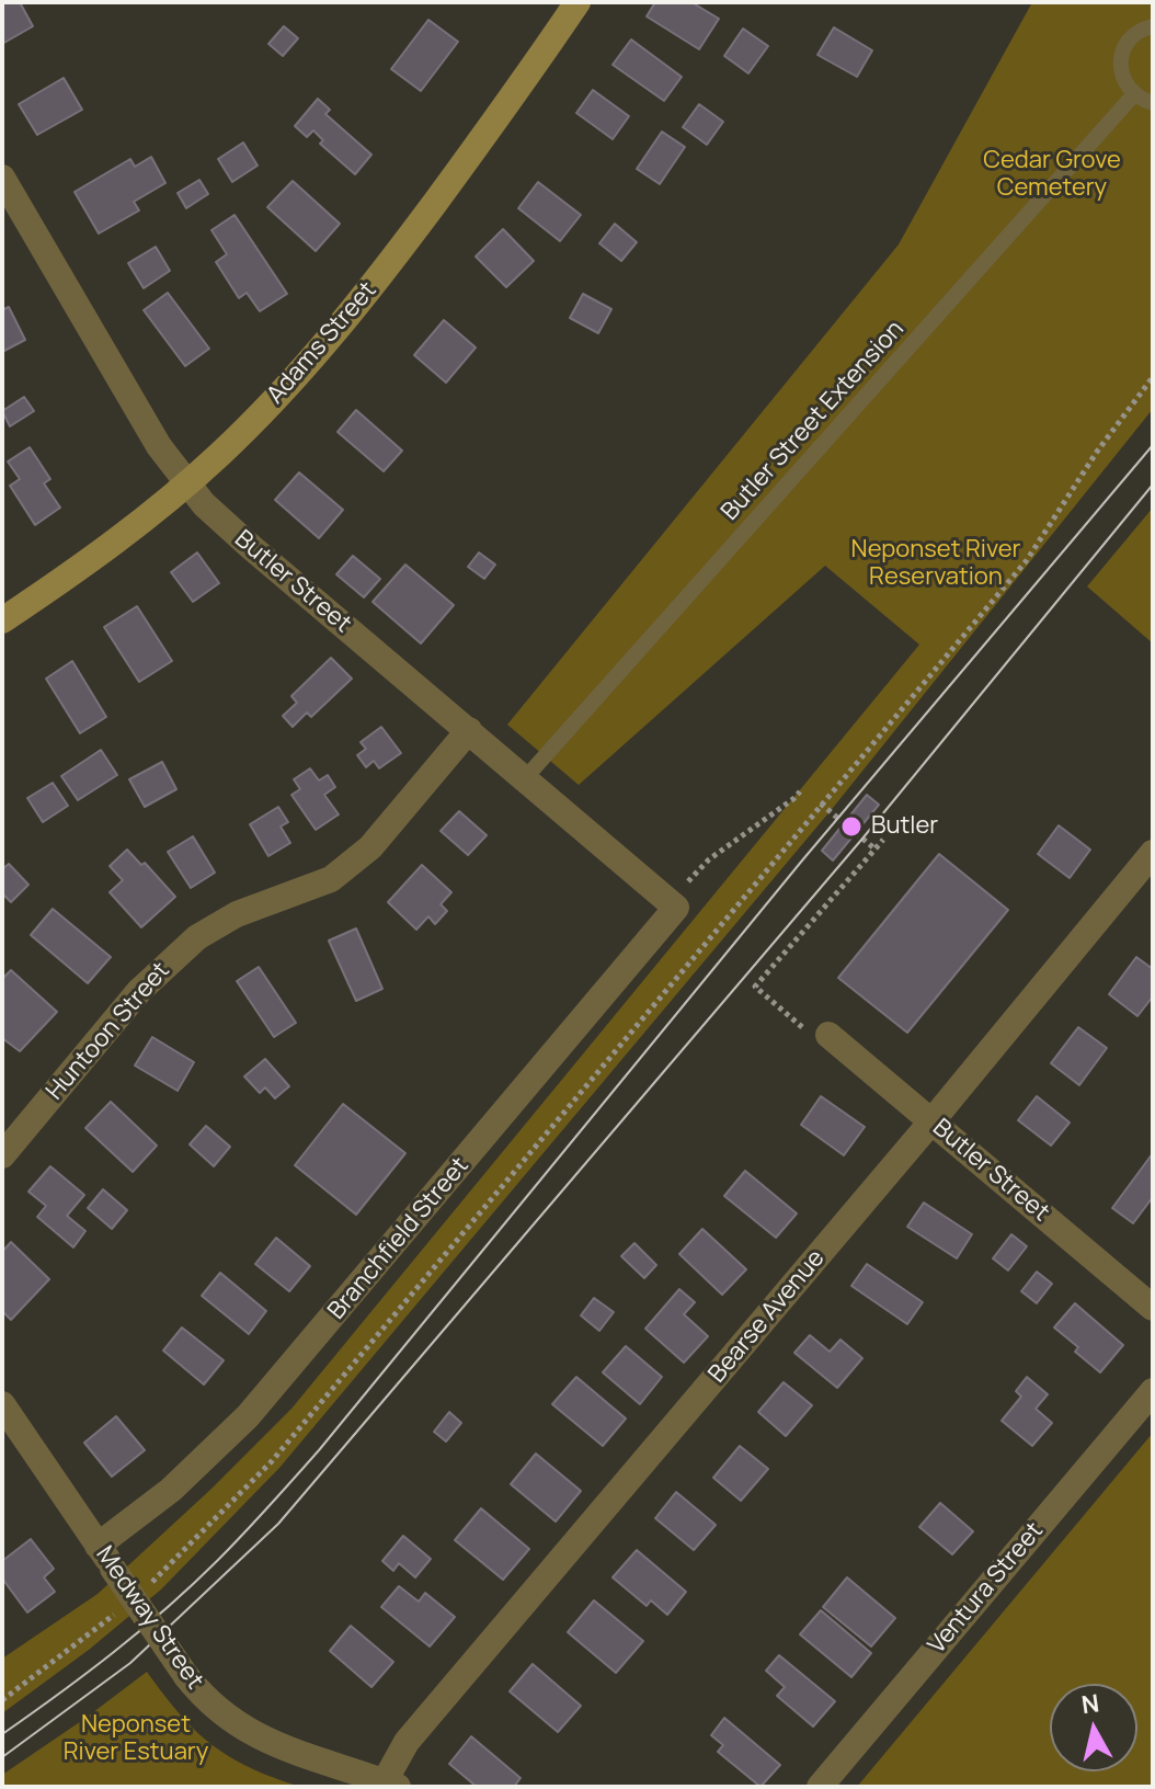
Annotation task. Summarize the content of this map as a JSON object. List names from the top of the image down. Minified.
{"streets":{"main road":["Adams Street"],"street":["Butler Street","Huntoon Street","Branchfield Street","Bearse Avenue","Ventura Street","Medway Street"],"lane":["Butler Street Extension"]},"crossings":[["Adams Street","Butler Street"],["Butler Street Extension","Butler Street"],["Butler Street","Huntoon Street"],["Butler Street","Branchfield Street"],["Butler Street","Bearse Avenue"],["Branchfield Street","Medway Street"],["Bearse Avenue","Medway Street"]],"parks":["Cedar Grove Cemetery","Neponset River Reservation","Neponset River Estuary"],"places":["Butler"],"north":"top"}
